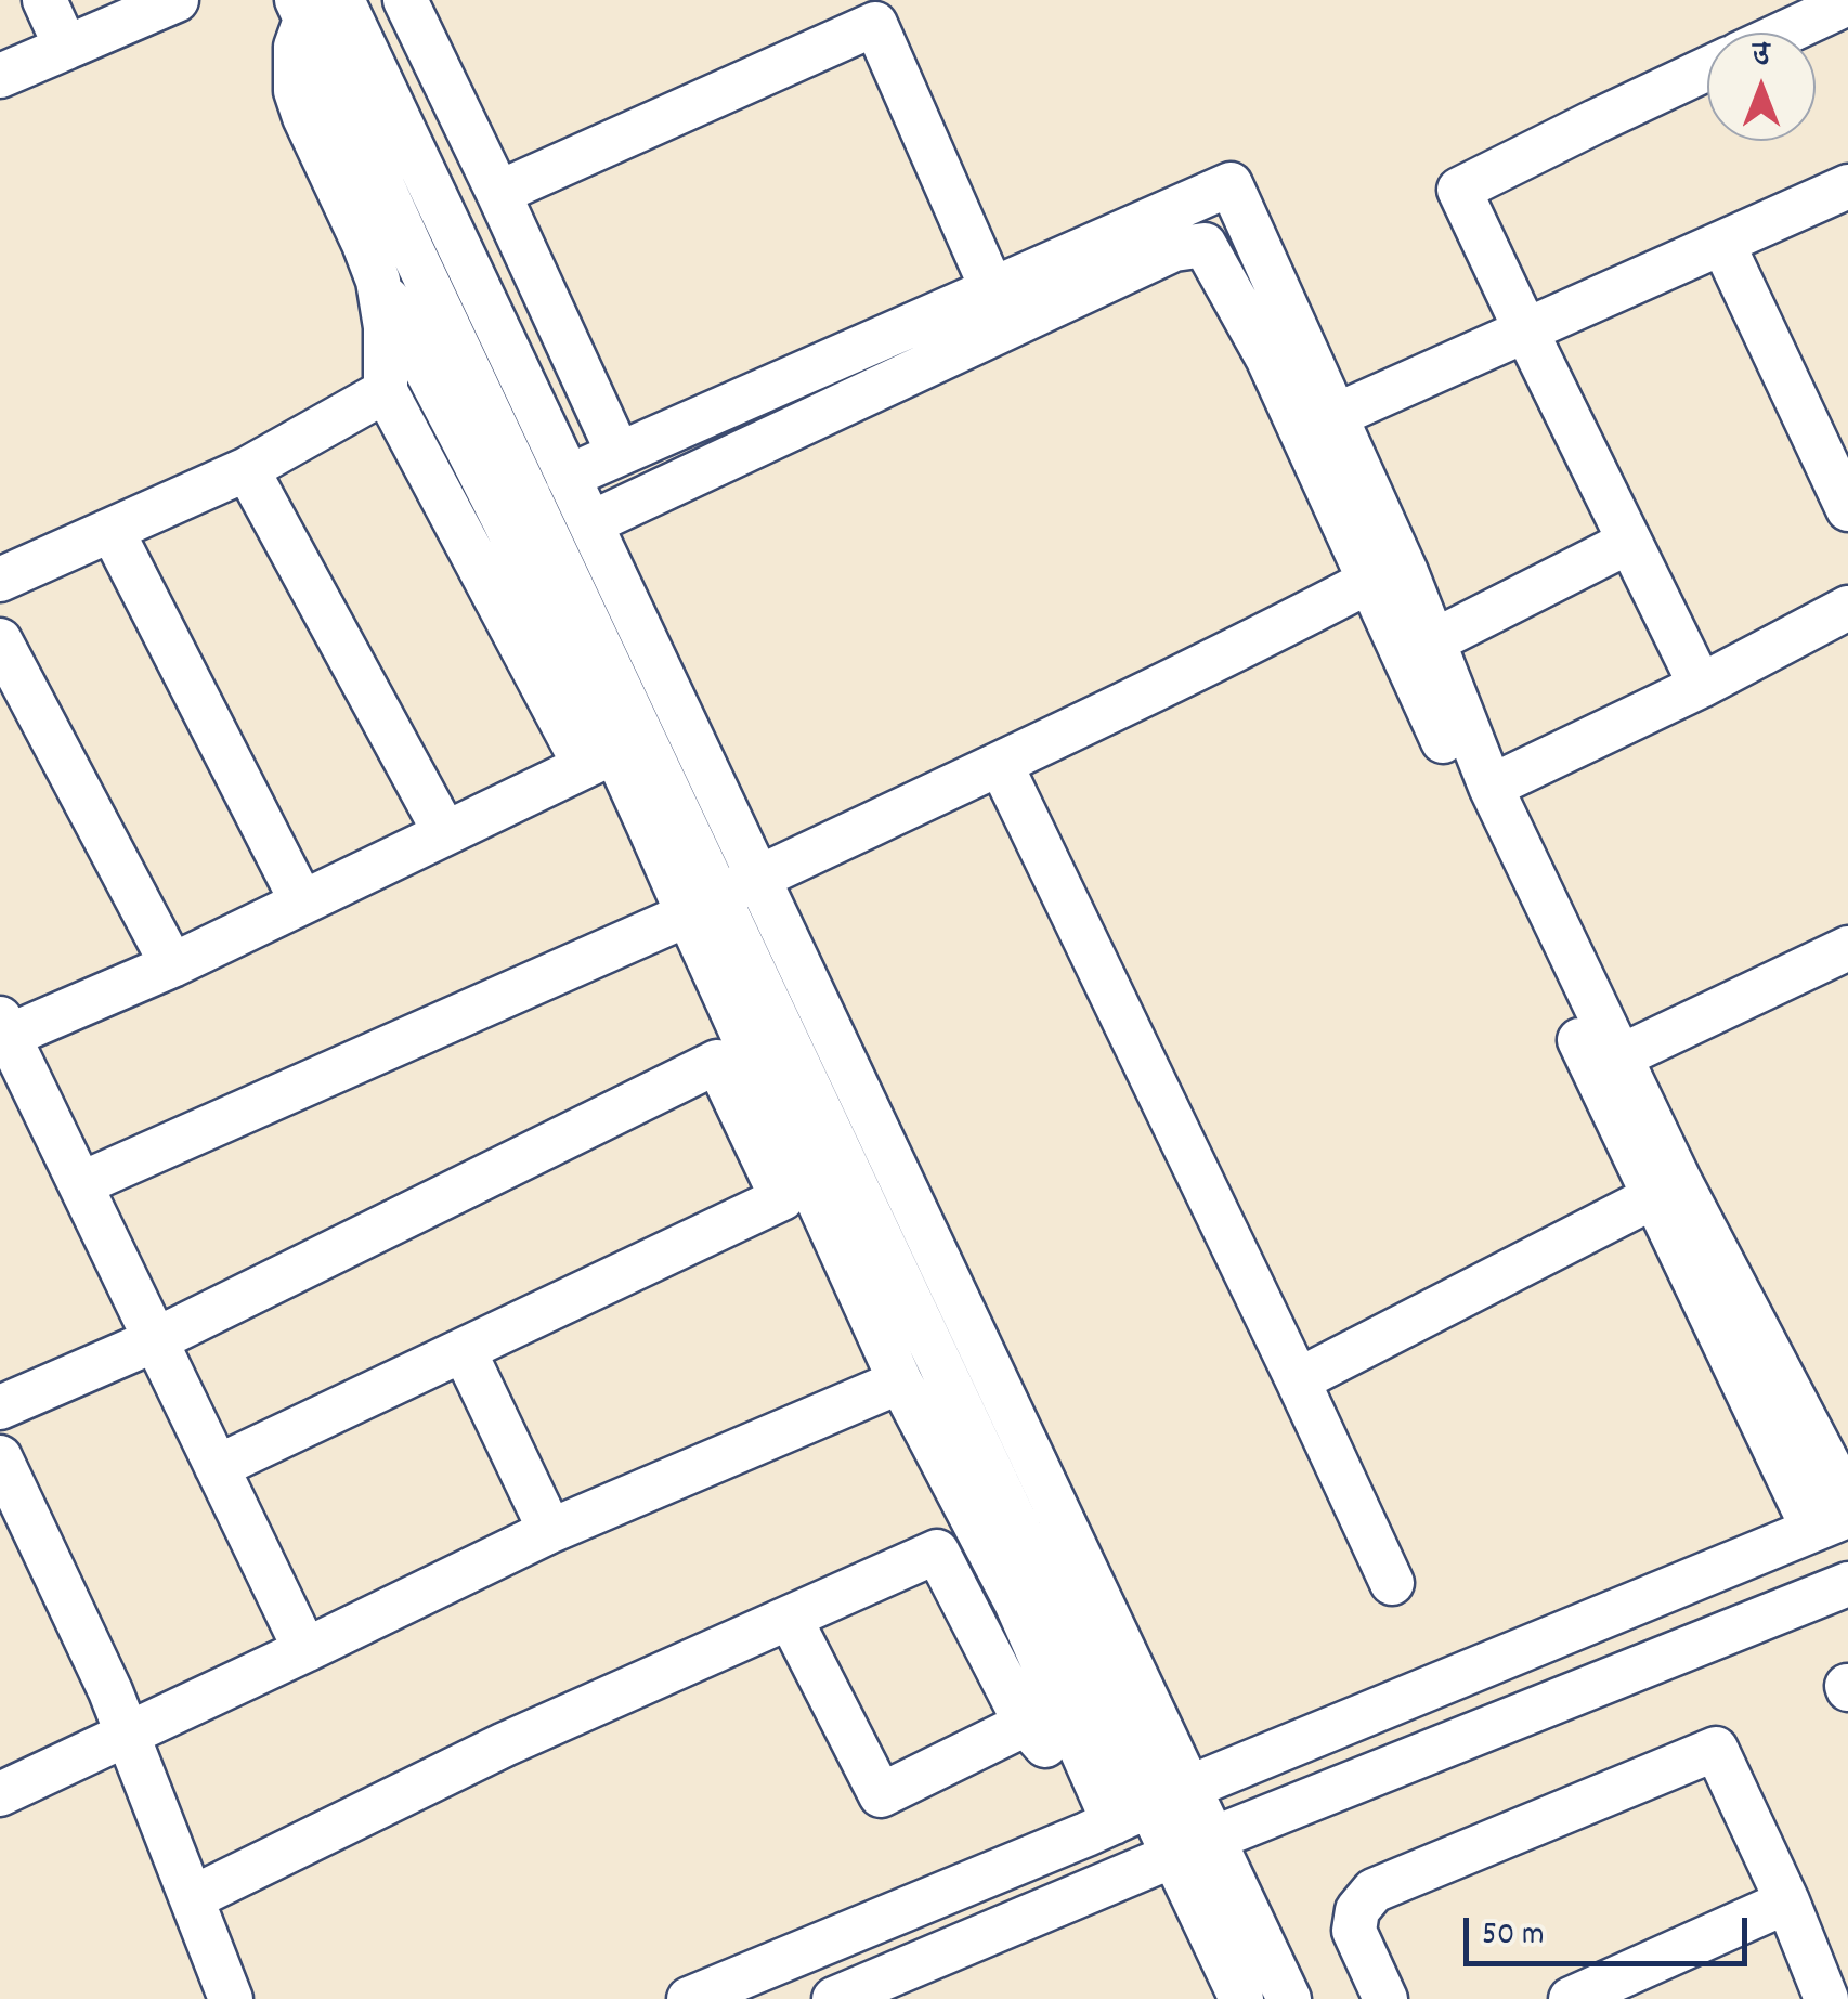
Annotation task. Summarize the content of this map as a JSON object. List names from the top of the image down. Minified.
{"scale_bar":"50 m","north":"top"}
